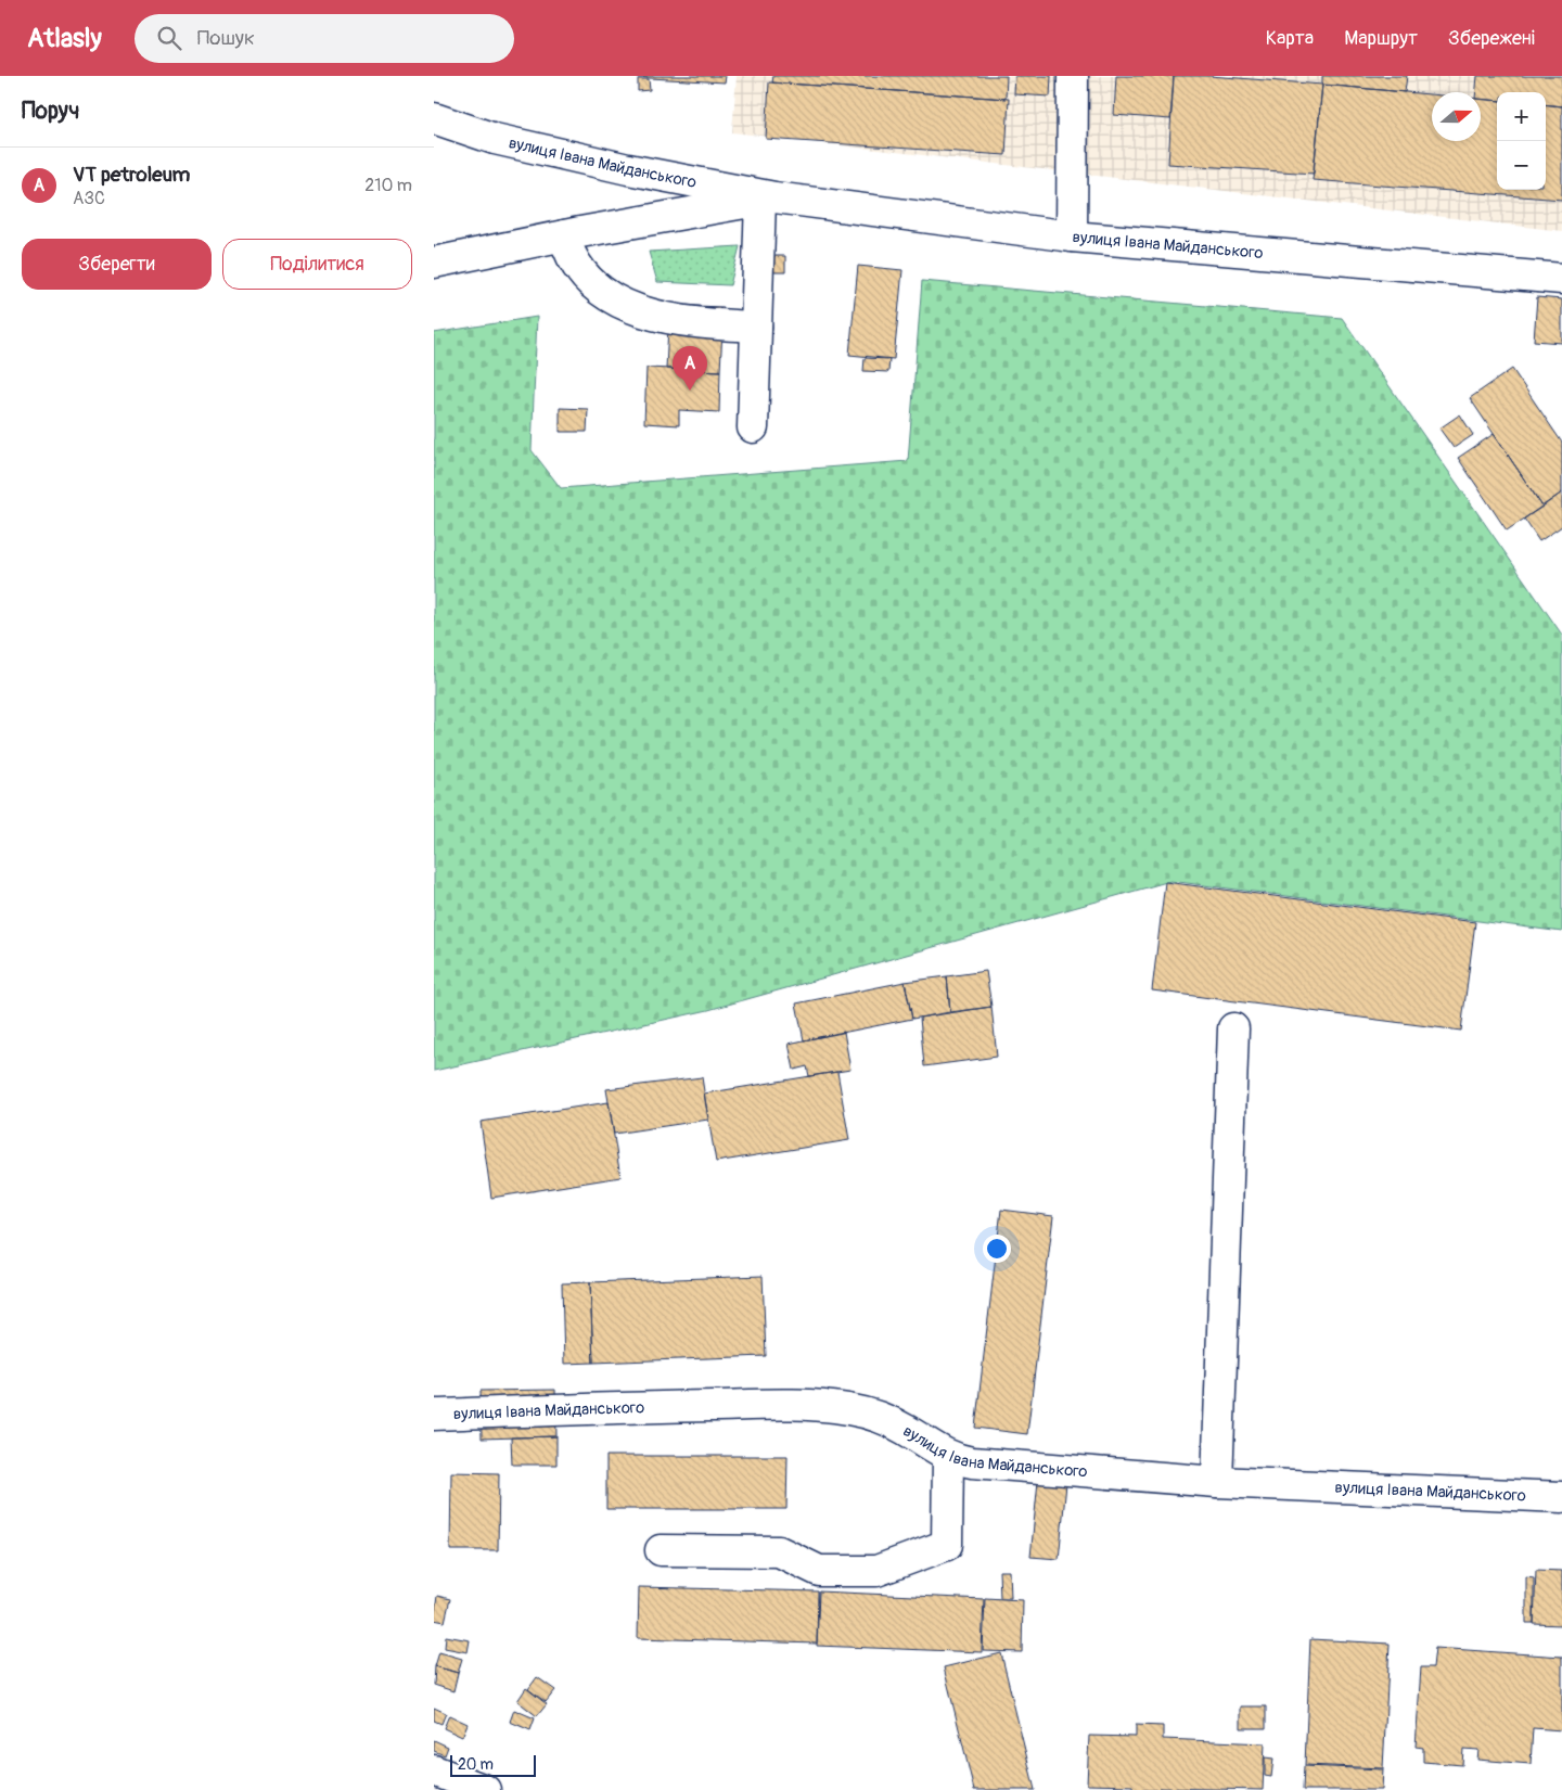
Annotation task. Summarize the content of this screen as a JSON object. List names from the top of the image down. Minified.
{"streets":{"street":["вулиця Івана Майданського"]},"scale_bar":"20 m","north":"right","page":{"header":"Atlasly","search":"Пошук","nav":["Карта","Маршрут","Збережені"],"heading":"Поруч","map_buttons":["+","−"],"list":[{"mark":"A","name":"VT petroleum","note":"АЗС","value":"210 m"}],"buttons":["Зберегти","Поділитися"],"pins":"A","scale":"20 m"}}
